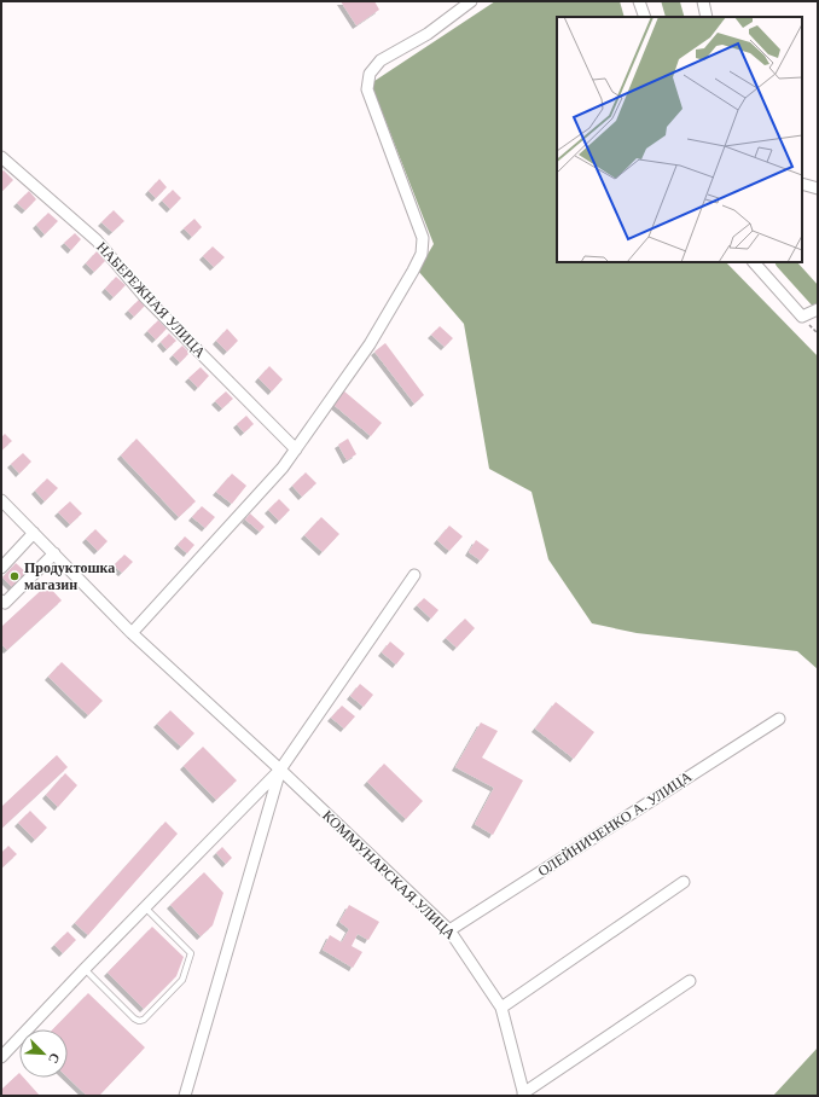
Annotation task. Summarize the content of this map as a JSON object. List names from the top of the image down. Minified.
{"streets":{"street":["НАБЕРЕЖНАЯ УЛИЦА","ОЛЕЙНИЧЕНКО А. УЛИЦА","КОММУНАРСКАЯ УЛИЦА"]},"crossings":[["ОЛЕЙНИЧЕНКО А. УЛИЦА","КОММУНАРСКАЯ УЛИЦА"]],"places":["Продуктошка магазин"],"north":"bottom right"}
